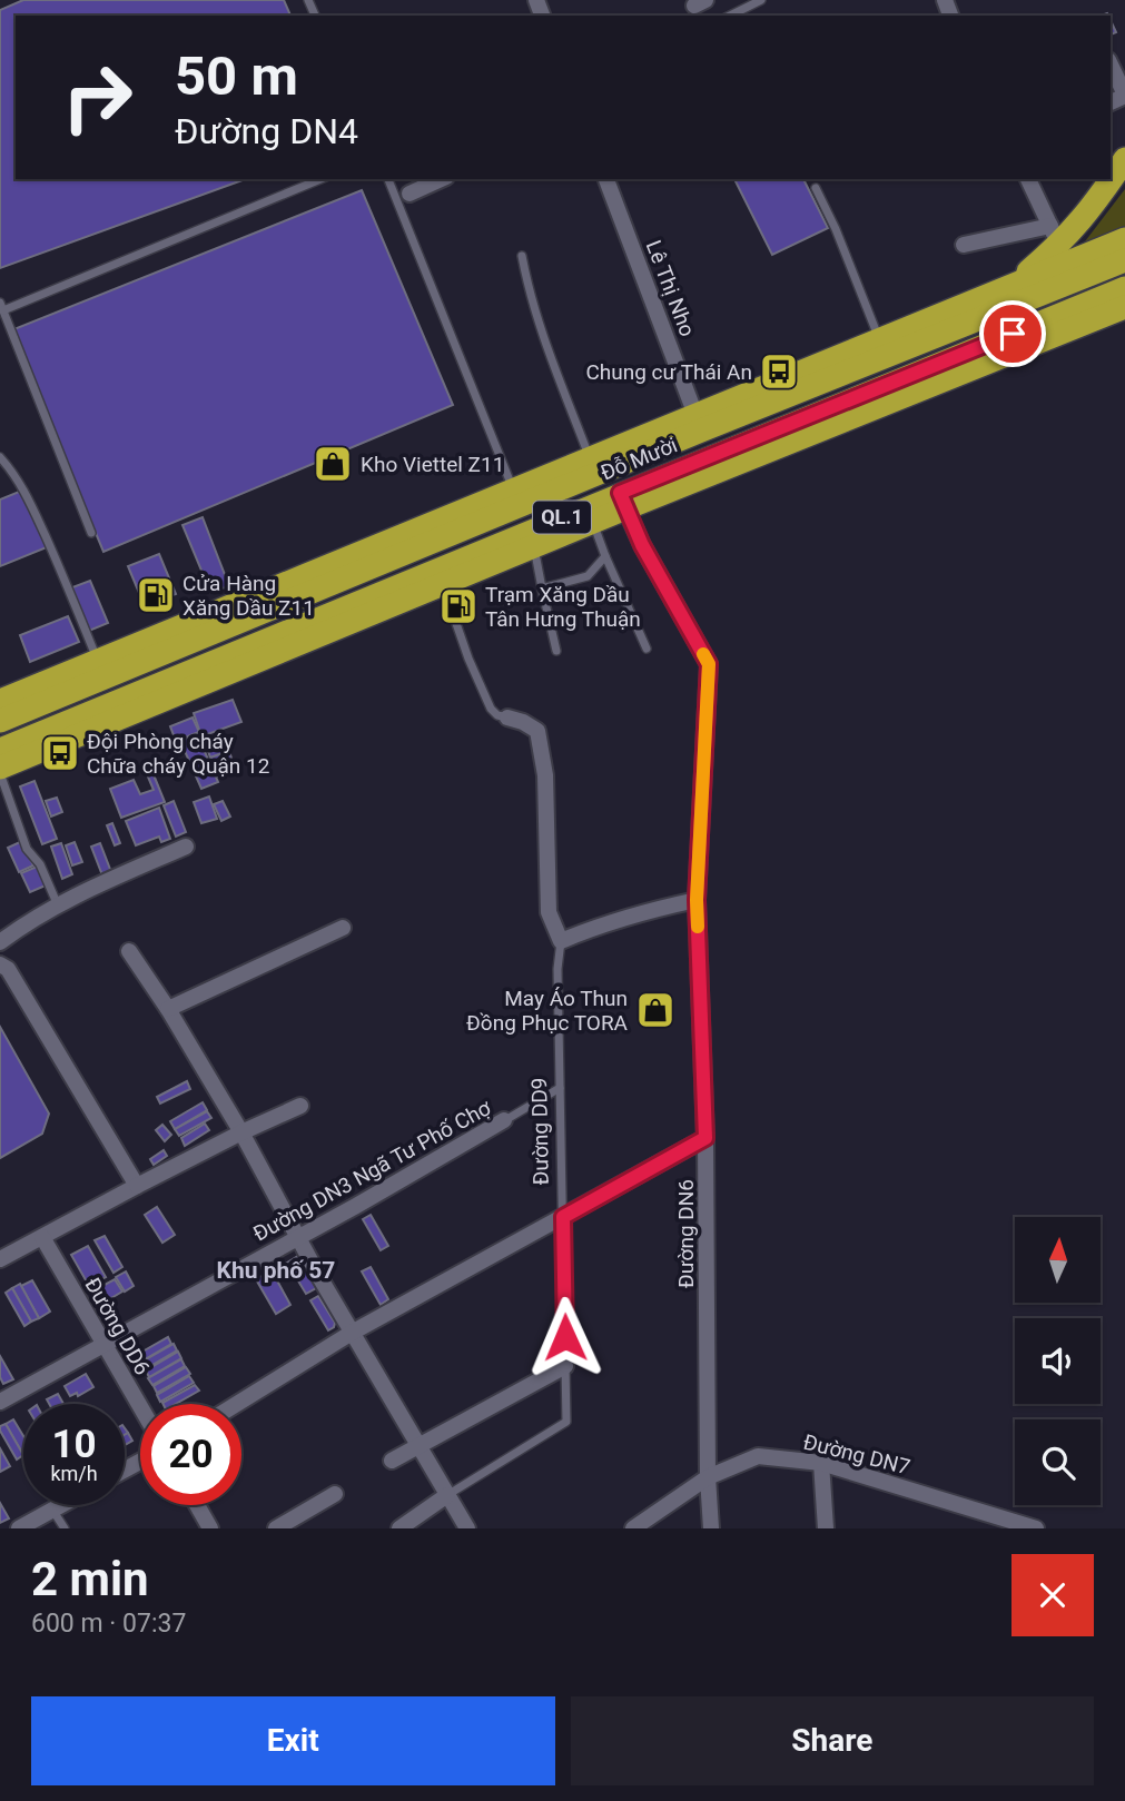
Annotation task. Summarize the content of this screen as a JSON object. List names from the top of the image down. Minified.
{"streets":{"highway":["Đỗ Mười","QL.1"],"street":["Lê Thị Nho","Đường DN3 Ngã Tư Phố Chợ","Đường DN6","Đường DD6","Đường DN7"],"lane":["Đường DD9"]},"crossings":[["Lê Thị Nho","Đỗ Mười"],["Đỗ Mười","Đường DN6"],["Đường DD9","Đường DN3 Ngã Tư Phố Chợ"],["Đường DN3 Ngã Tư Phố Chợ","Đường DD6"],["Đường DN6","Đường DN7"]],"districts":["Khu phố 57"],"places":{"bus stop":["Chung cư Thái An","Đội Phòng cháy Chữa cháy Quận 12"],"shop":["Kho Viettel Z11","May Áo Thun Đồng Phục TORA"],"fuel station":["Cửa Hàng Xăng Dầu Z11","Trạm Xăng Dầu Tân Hưng Thuận"]},"north":"top","page":{"turn":["50 m","Đường DN4"],"speed":"10 km/h","limit":"20","heading":["2 min","600 m · 07:37"],"buttons":["Exit","Share"]}}
